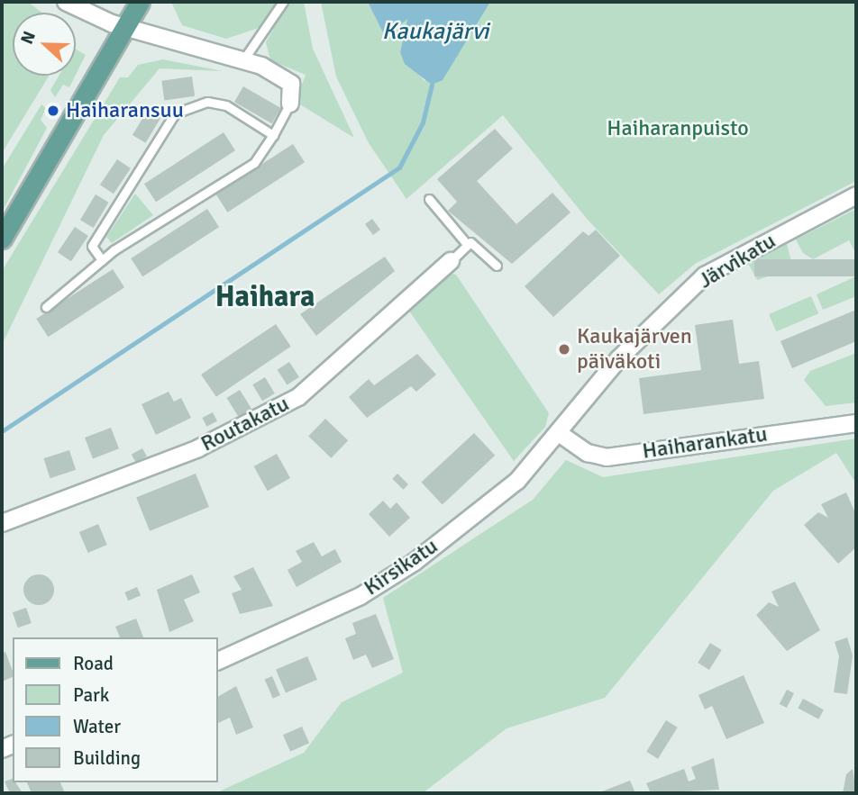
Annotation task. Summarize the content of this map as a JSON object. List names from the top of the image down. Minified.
{"streets":{"street":["Järvikatu","Routakatu","Haiharankatu","Kirsikatu"]},"crossings":[["Järvikatu","Haiharankatu"],["Järvikatu","Kirsikatu"],["Haiharankatu","Kirsikatu"]],"districts":["Haihara"],"water":["Kaukajärvi"],"parks":["Haiharanpuisto"],"places":["Haiharansuu","Kaukajärven päiväkoti"],"legend":["Road","Park","Water","Building"],"north":"left"}
